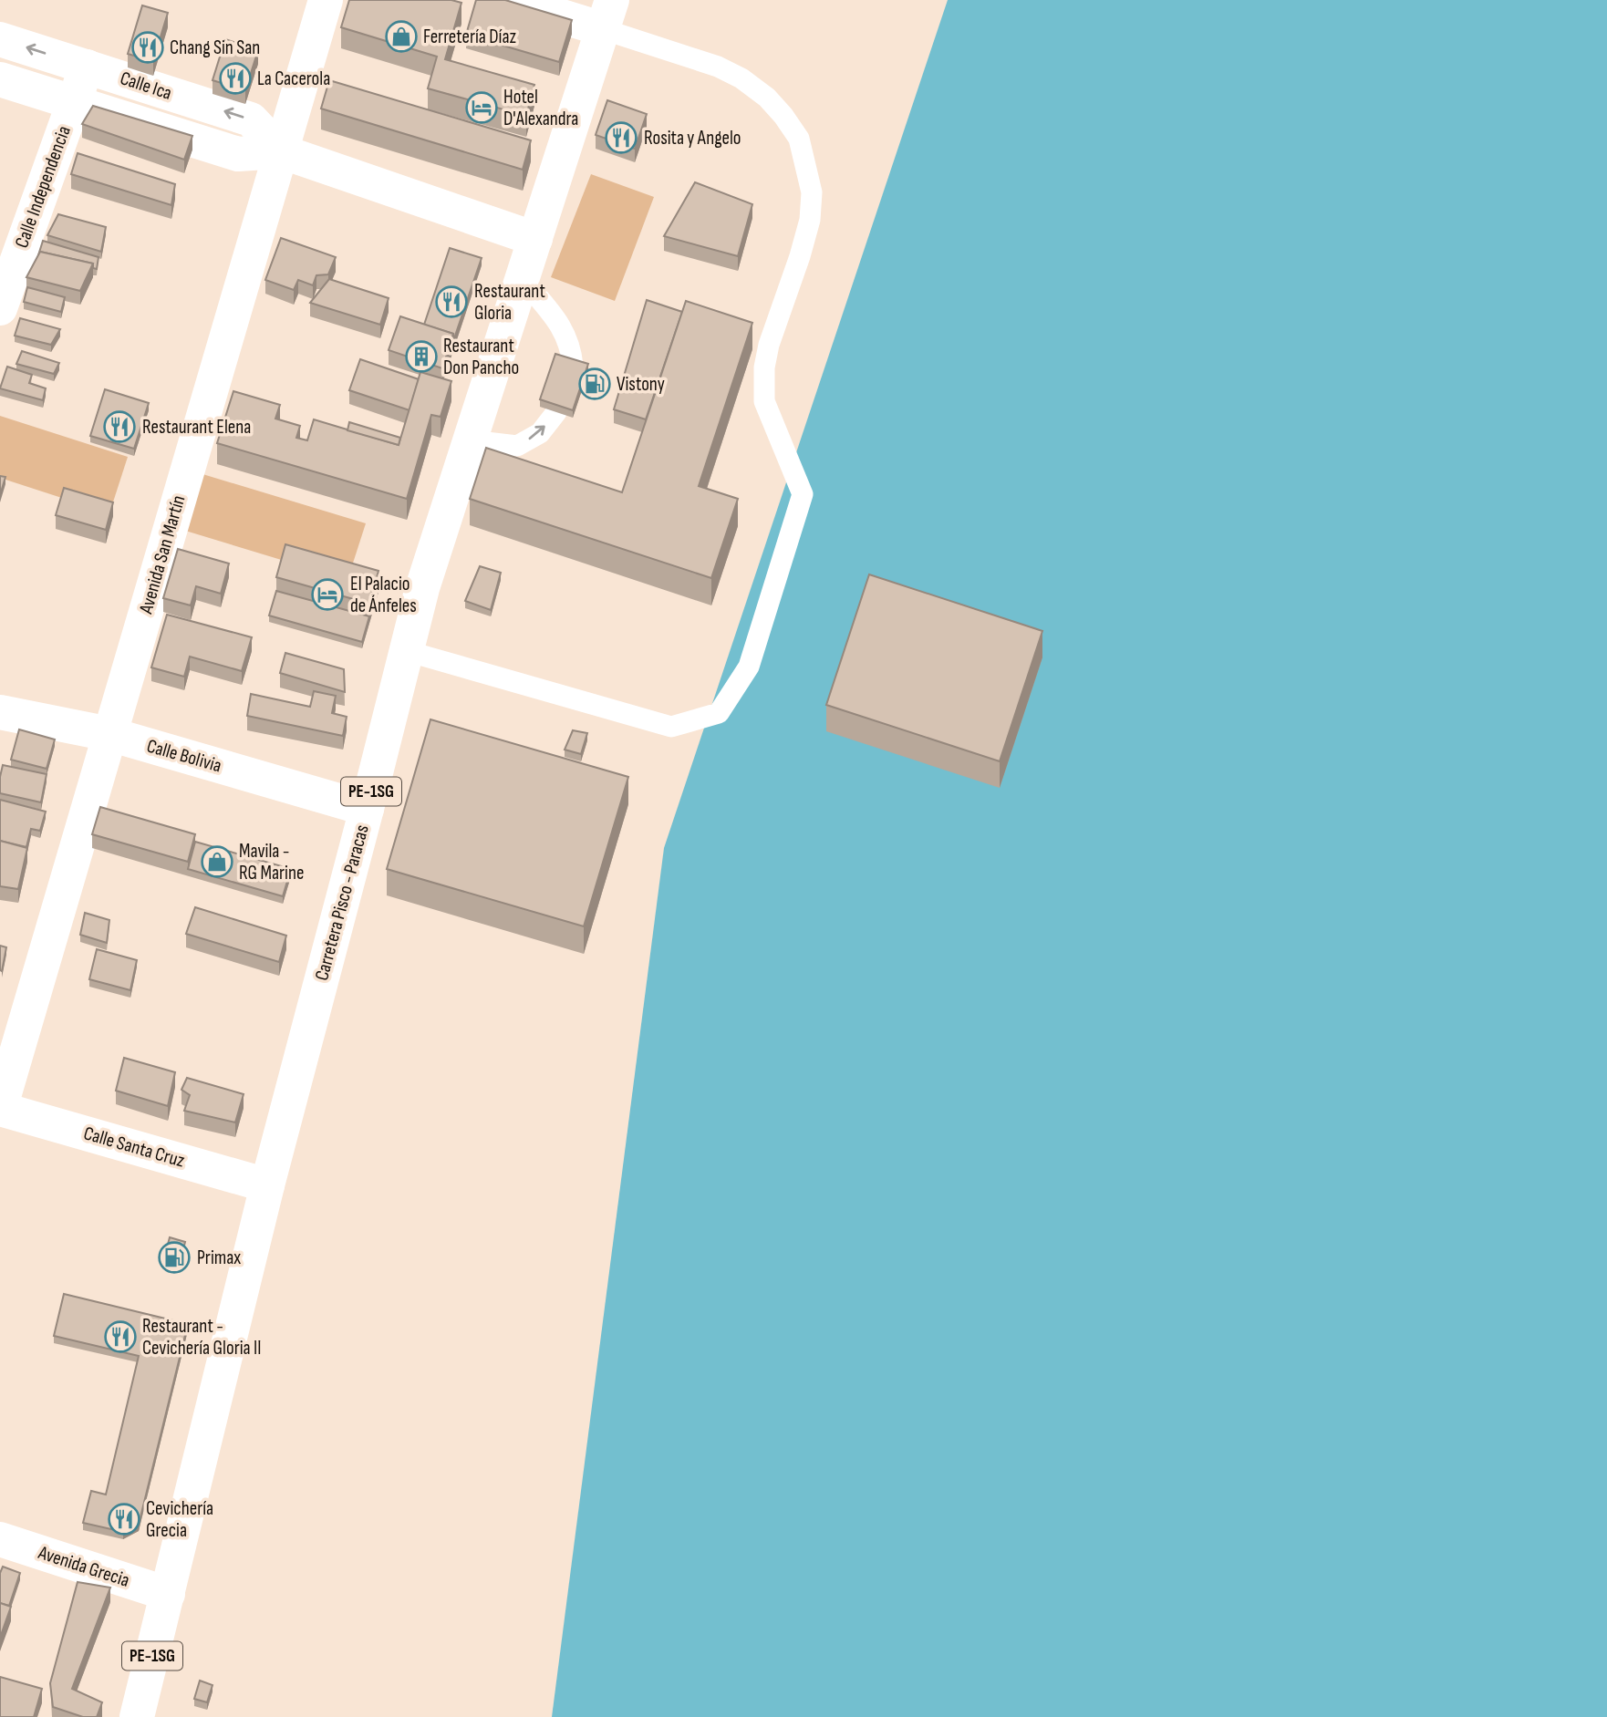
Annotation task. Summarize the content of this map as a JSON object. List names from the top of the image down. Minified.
{"streets":{"street":["Calle Ica","Calle Independencia","Avenida San Martín","Calle Bolivia","PE-1SG","Carretera Pisco - Paracas","Calle Santa Cruz","Avenida Grecia"]},"crossings":[["Calle Ica","Calle Independencia"],["Calle Ica","Avenida San Martín"],["Calle Ica","Carretera Pisco - Paracas"],["Avenida San Martín","Calle Bolivia"],["Avenida San Martín","Calle Santa Cruz"],["Calle Bolivia","Carretera Pisco - Paracas"],["PE-1SG","Carretera Pisco - Paracas"],["PE-1SG","Avenida Grecia"],["Carretera Pisco - Paracas","Calle Santa Cruz"],["Carretera Pisco - Paracas","Avenida Grecia"]],"places":{"shop":["Ferretería Díaz","Mavila - RG Marine"],"restaurant":["Chang Sin San","La Cacerola","Rosita y Angelo","Restaurant Gloria","Restaurant Elena","Restaurant - Cevichería Gloria II","Cevichería Grecia"],"hotel":["Hotel D'Alexandra","El Palacio de Ánfeles"],"building":["Restaurant Don Pancho"],"fuel station":["Vistony","Primax"]}}
